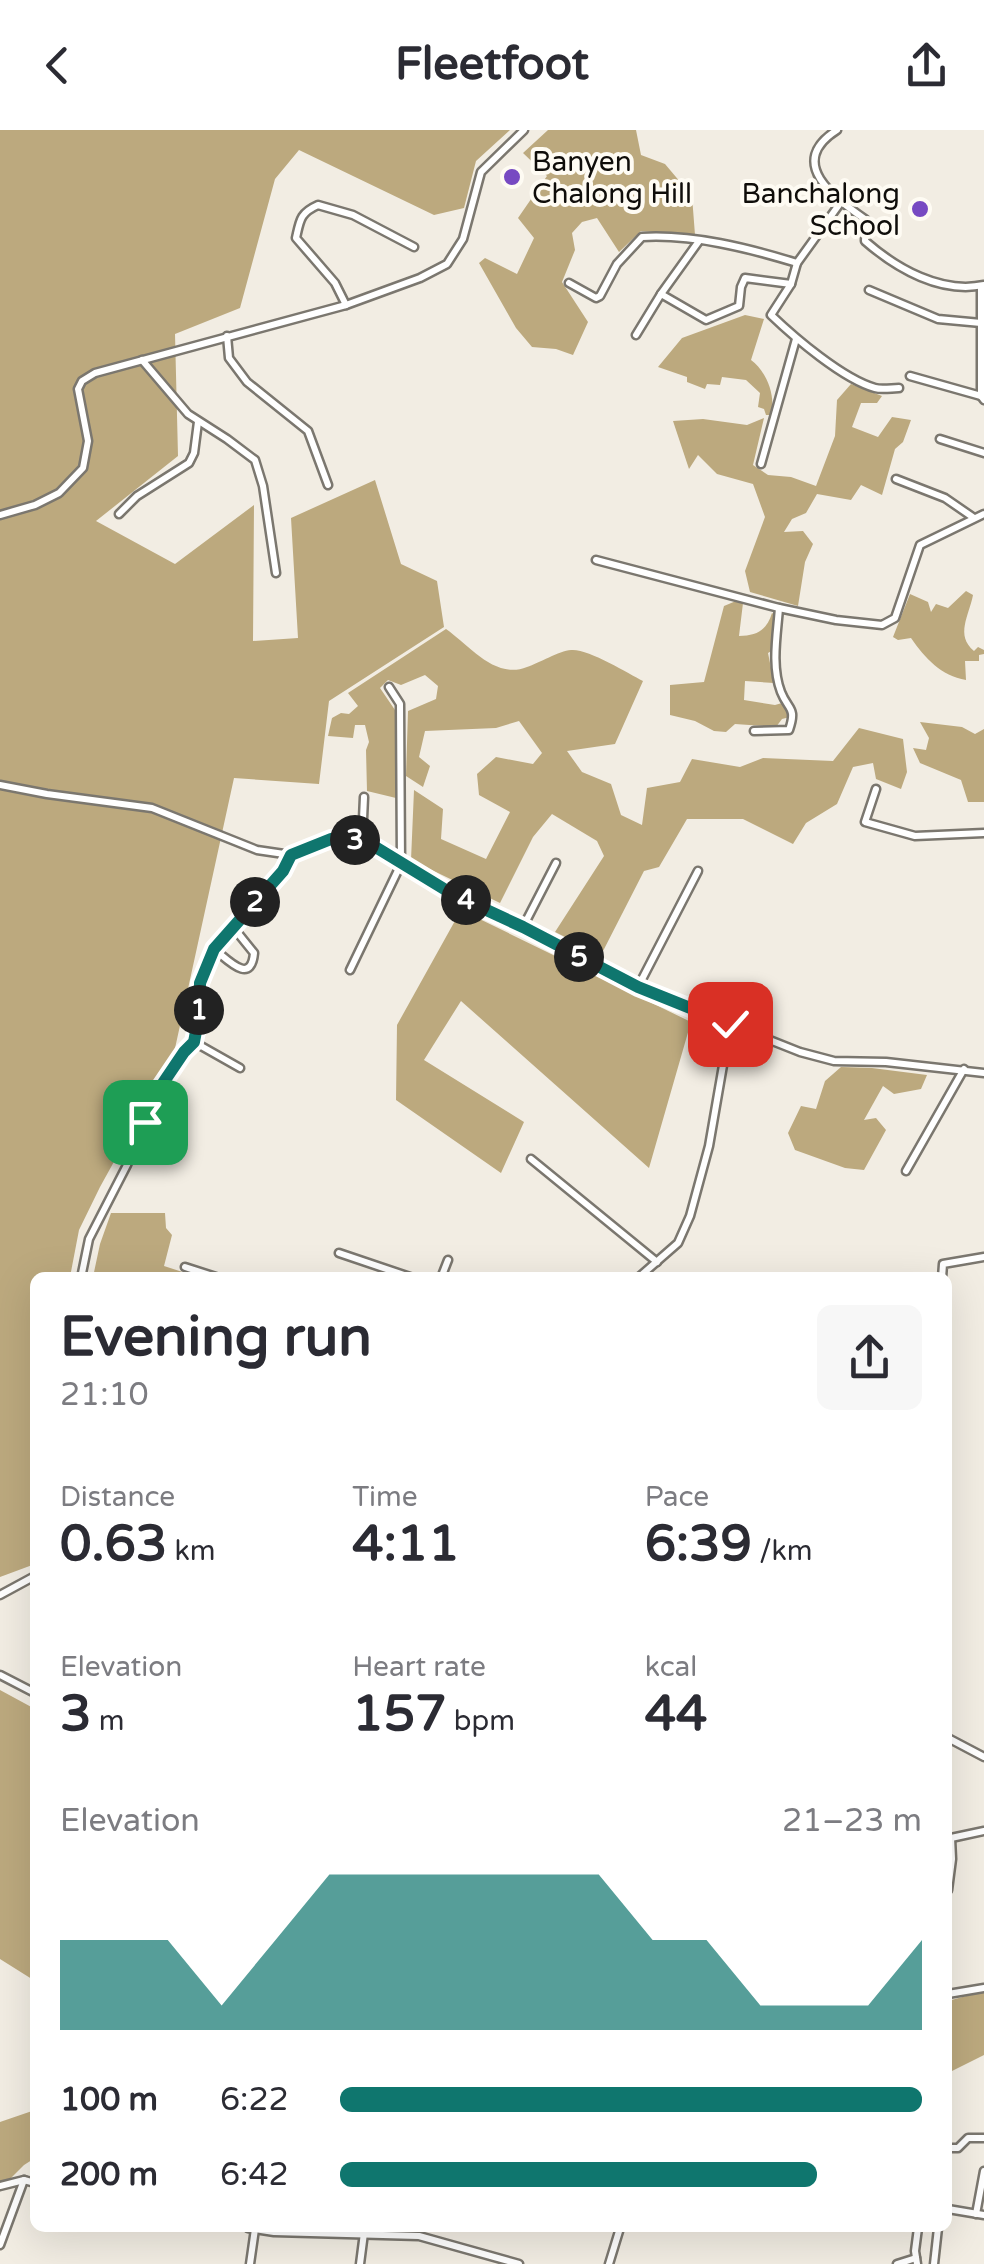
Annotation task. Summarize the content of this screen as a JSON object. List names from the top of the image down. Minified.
{"places":["Banyen Chalong Hill","Banchalong School"],"page":{"header":"Fleetfoot","pins":["3","4","2","5","1"],"heading":["Evening run","21:10"],"stats":[["Distance","0.63 km"],["Time","4:11"],["Pace","6:39 /km"],["Elevation","3 m"],["Heart rate","157 bpm"],["kcal","44"]],"chart":["Elevation","21–23 m"],"list":[{"name":"100 m","note":"6:22"},{"name":"200 m","note":"6:42"}]}}
